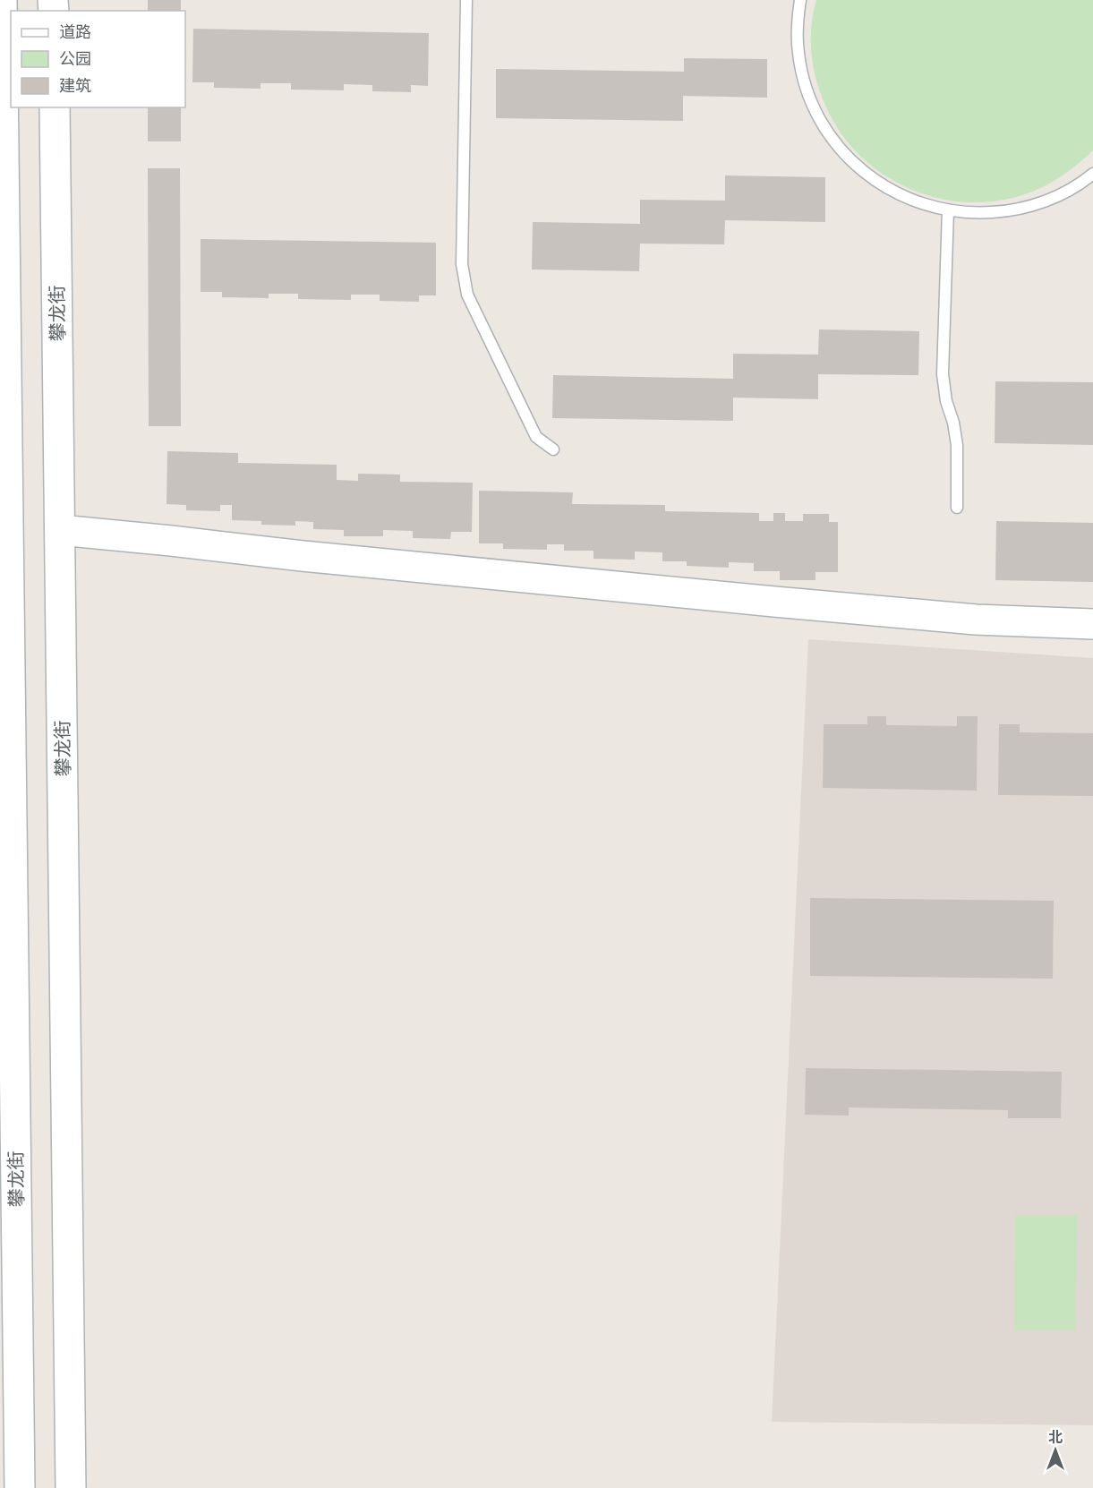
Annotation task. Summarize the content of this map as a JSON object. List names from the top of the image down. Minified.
{"streets":{"street":["攀龙街"]},"legend":["道路","公园","建筑"],"north":"top"}
